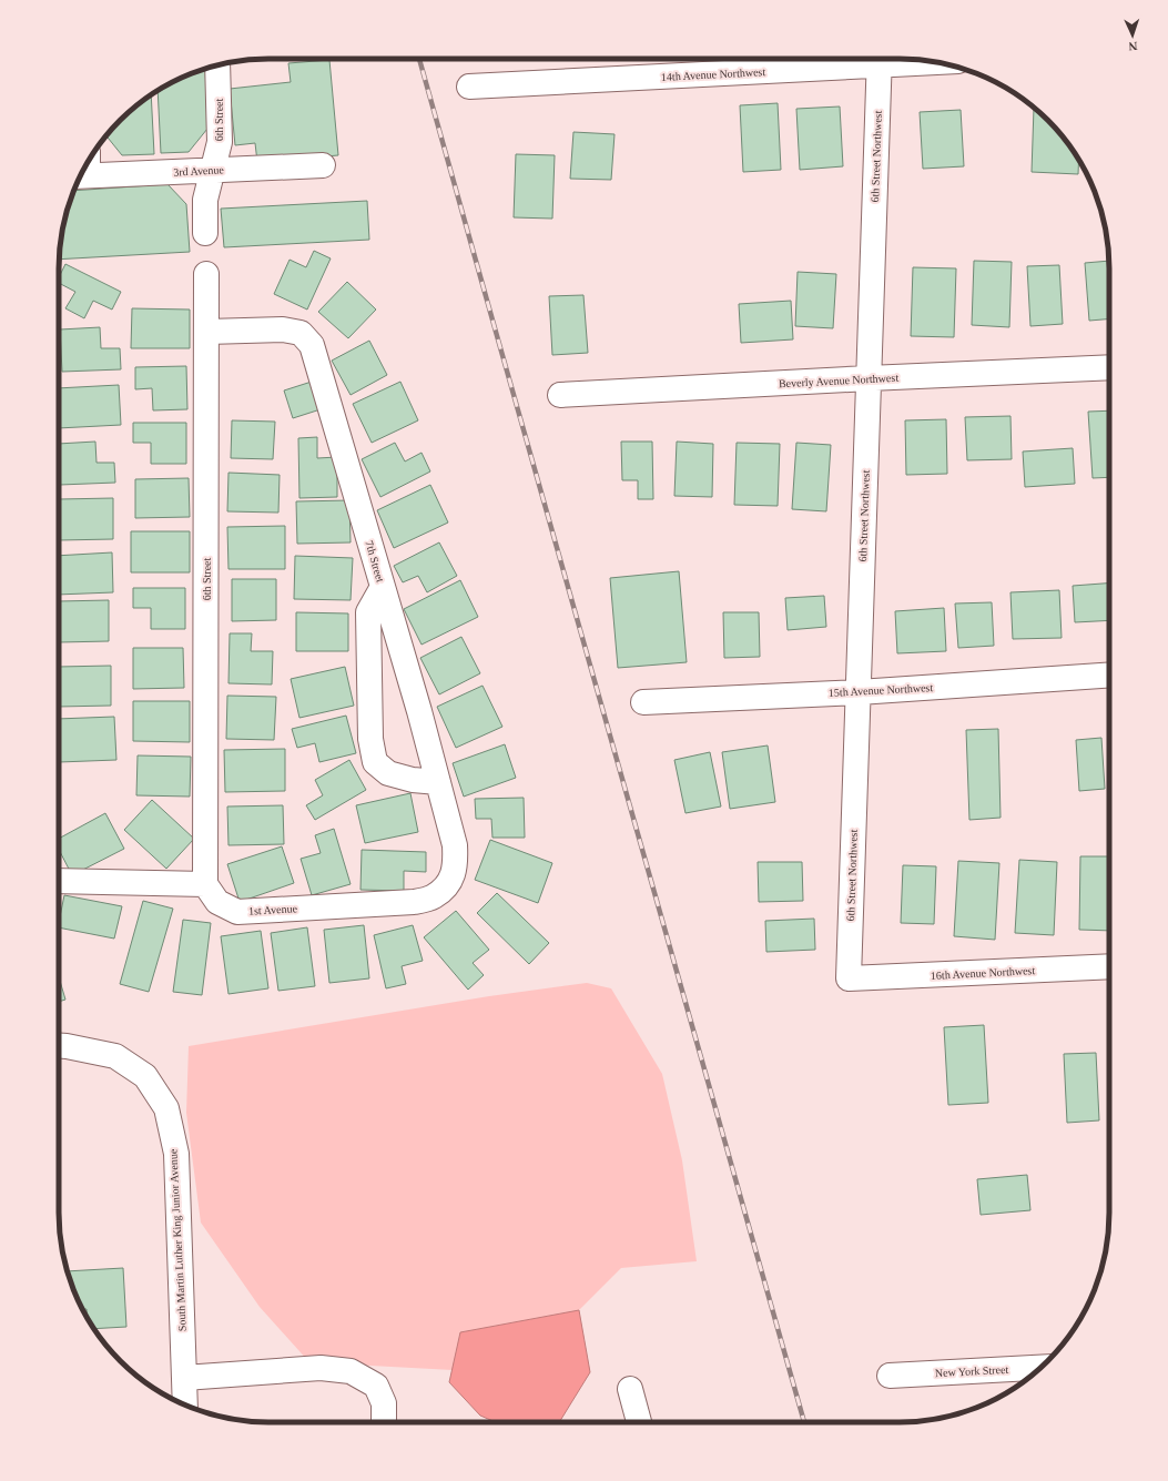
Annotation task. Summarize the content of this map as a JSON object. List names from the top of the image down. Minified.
{"streets":{"street":["14th Avenue Northwest","6th Street","6th Street Northwest","3rd Avenue","Beverly Avenue Northwest","7th Street","15th Avenue Northwest","1st Avenue","16th Avenue Northwest","South Martin Luther King Junior Avenue","New York Street"]},"crossings":[["14th Avenue Northwest","6th Street Northwest"],["6th Street","3rd Avenue"],["6th Street","7th Street"],["6th Street","1st Avenue"],["6th Street Northwest","Beverly Avenue Northwest"],["6th Street Northwest","15th Avenue Northwest"],["6th Street Northwest","16th Avenue Northwest"],["7th Street","1st Avenue"]],"north":"bottom"}
